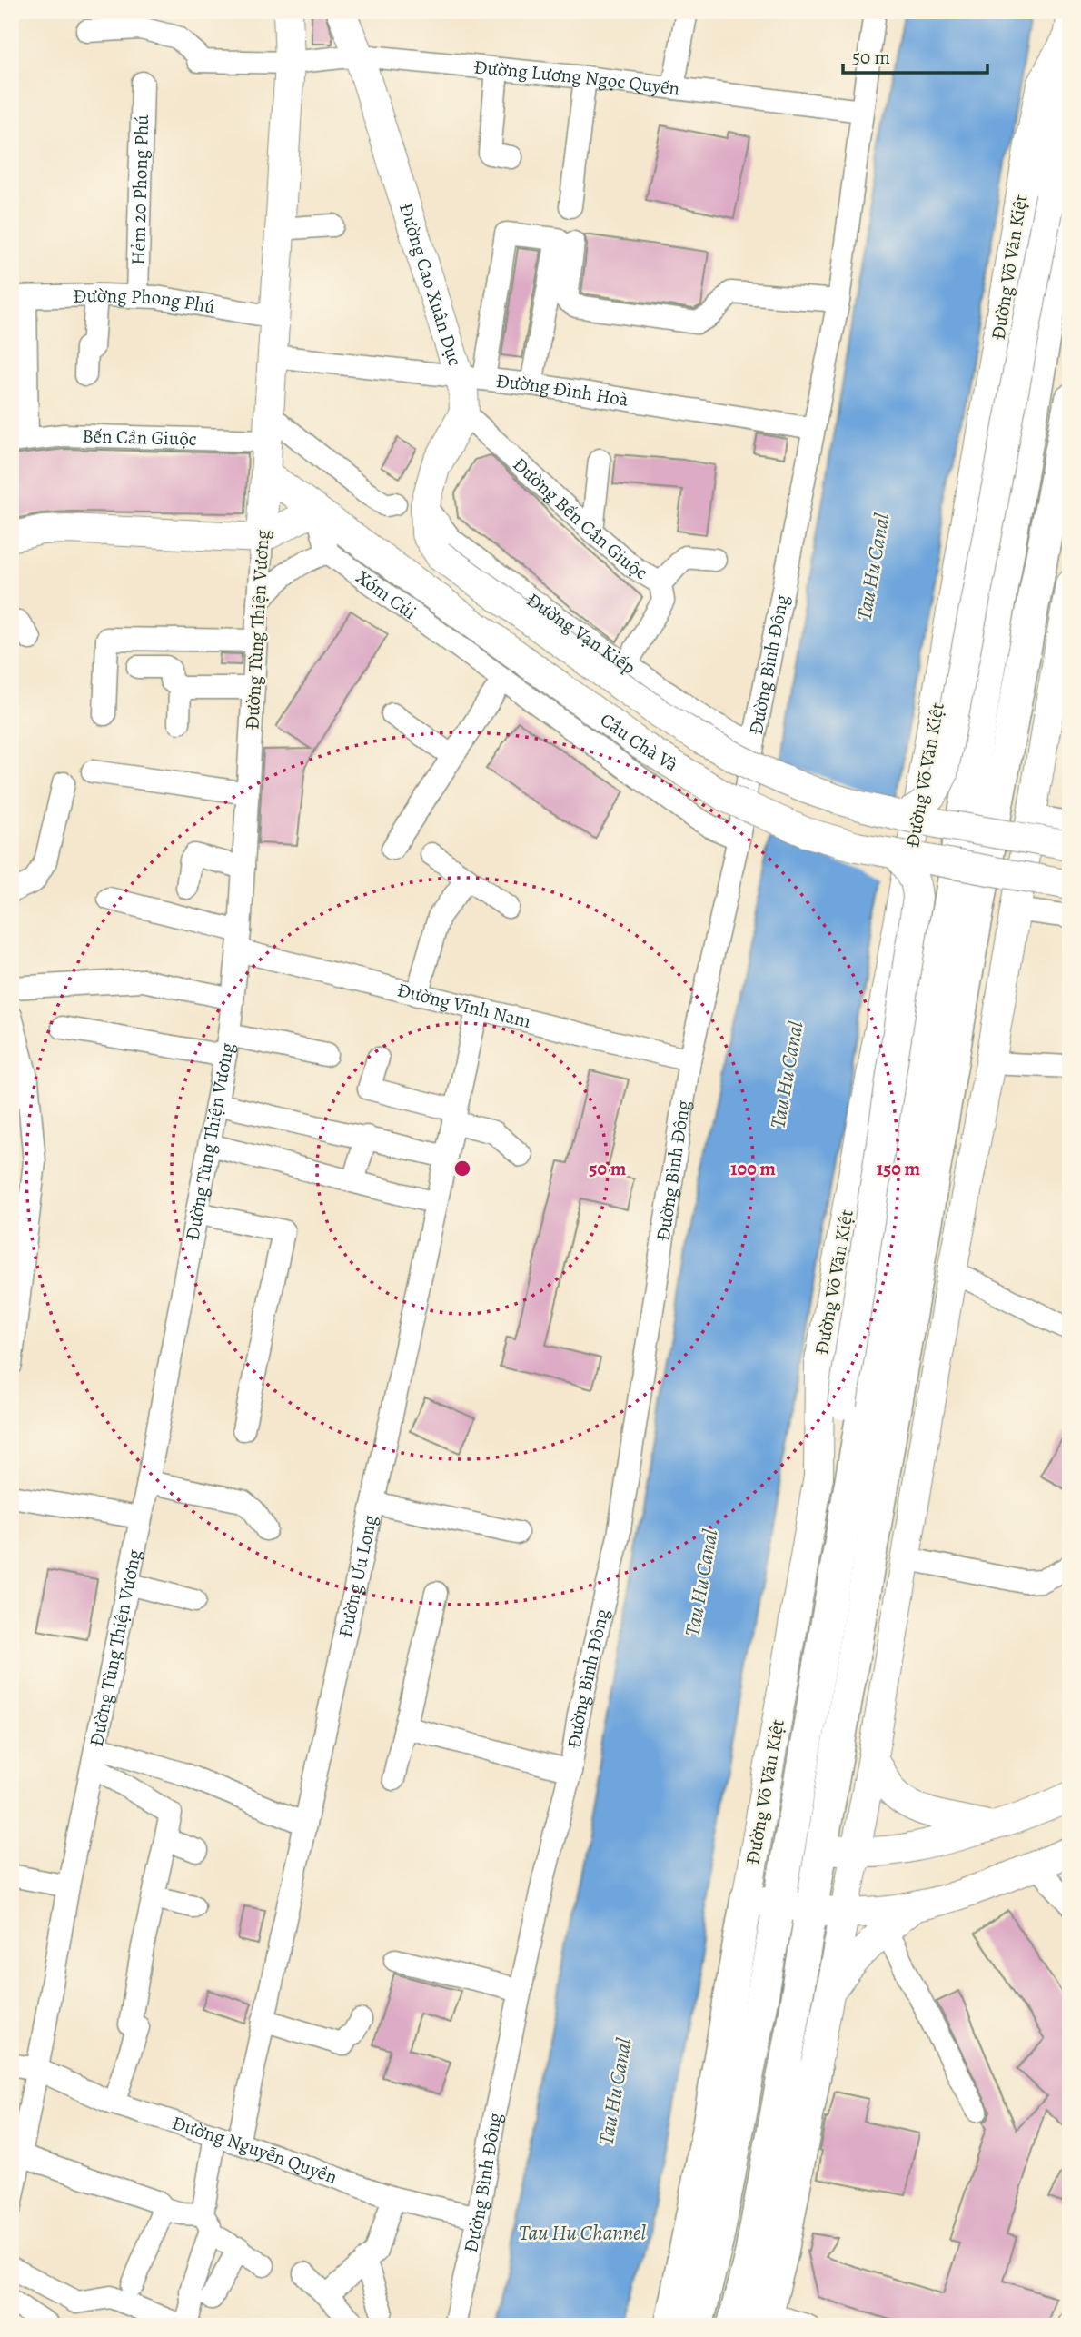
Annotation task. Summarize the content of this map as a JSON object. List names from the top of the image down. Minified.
{"streets":{"highway":["Đường Võ Văn Kiệt"],"main road":["Đường Cao Xuân Dục","Đường Tùng Thiện Vương","Cầu Chà Và"],"street":["Đường Lương Ngọc Quyến","Hẻm 20 Phong Phú","Đường Phong Phú","Đường Đình Hoà","Bến Cần Giuộc","Đường Bến Cần Giuộc","Xóm Củi","Đường Vạn Kiếp","Đường Bình Đông","Đường Vĩnh Nam","Đường Ưu Long","Đường Nguyễn Quyền"]},"crossings":[["Đường Lương Ngọc Quyến","Đường Cao Xuân Dục"],["Đường Lương Ngọc Quyến","Đường Tùng Thiện Vương"],["Đường Lương Ngọc Quyến","Đường Bình Đông"],["Hẻm 20 Phong Phú","Đường Phong Phú"],["Đường Cao Xuân Dục","Đường Đình Hoà"],["Đường Cao Xuân Dục","Đường Bến Cần Giuộc"],["Đường Phong Phú","Đường Tùng Thiện Vương"],["Đường Đình Hoà","Đường Tùng Thiện Vương"],["Đường Đình Hoà","Đường Bình Đông"],["Bến Cần Giuộc","Đường Tùng Thiện Vương"],["Đường Bến Cần Giuộc","Đường Vạn Kiếp"],["Xóm Củi","Đường Bình Đông"],["Đường Tùng Thiện Vương","Cầu Chà Và"],["Đường Tùng Thiện Vương","Đường Vĩnh Nam"],["Đường Tùng Thiện Vương","Đường Nguyễn Quyền"],["Đường Vạn Kiếp","Đường Bình Đông"],["Đường Vạn Kiếp","Cầu Chà Và"],["Đường Bình Đông","Đường Vĩnh Nam"],["Đường Bình Đông","Đường Nguyễn Quyền"],["Đường Vĩnh Nam","Đường Ưu Long"],["Đường Ưu Long","Đường Nguyễn Quyền"]],"water":["Tau Hu Canal","Tau Hu Channel"],"scale_bar":"50 m","rings":["50 m","100 m","150 m"]}
